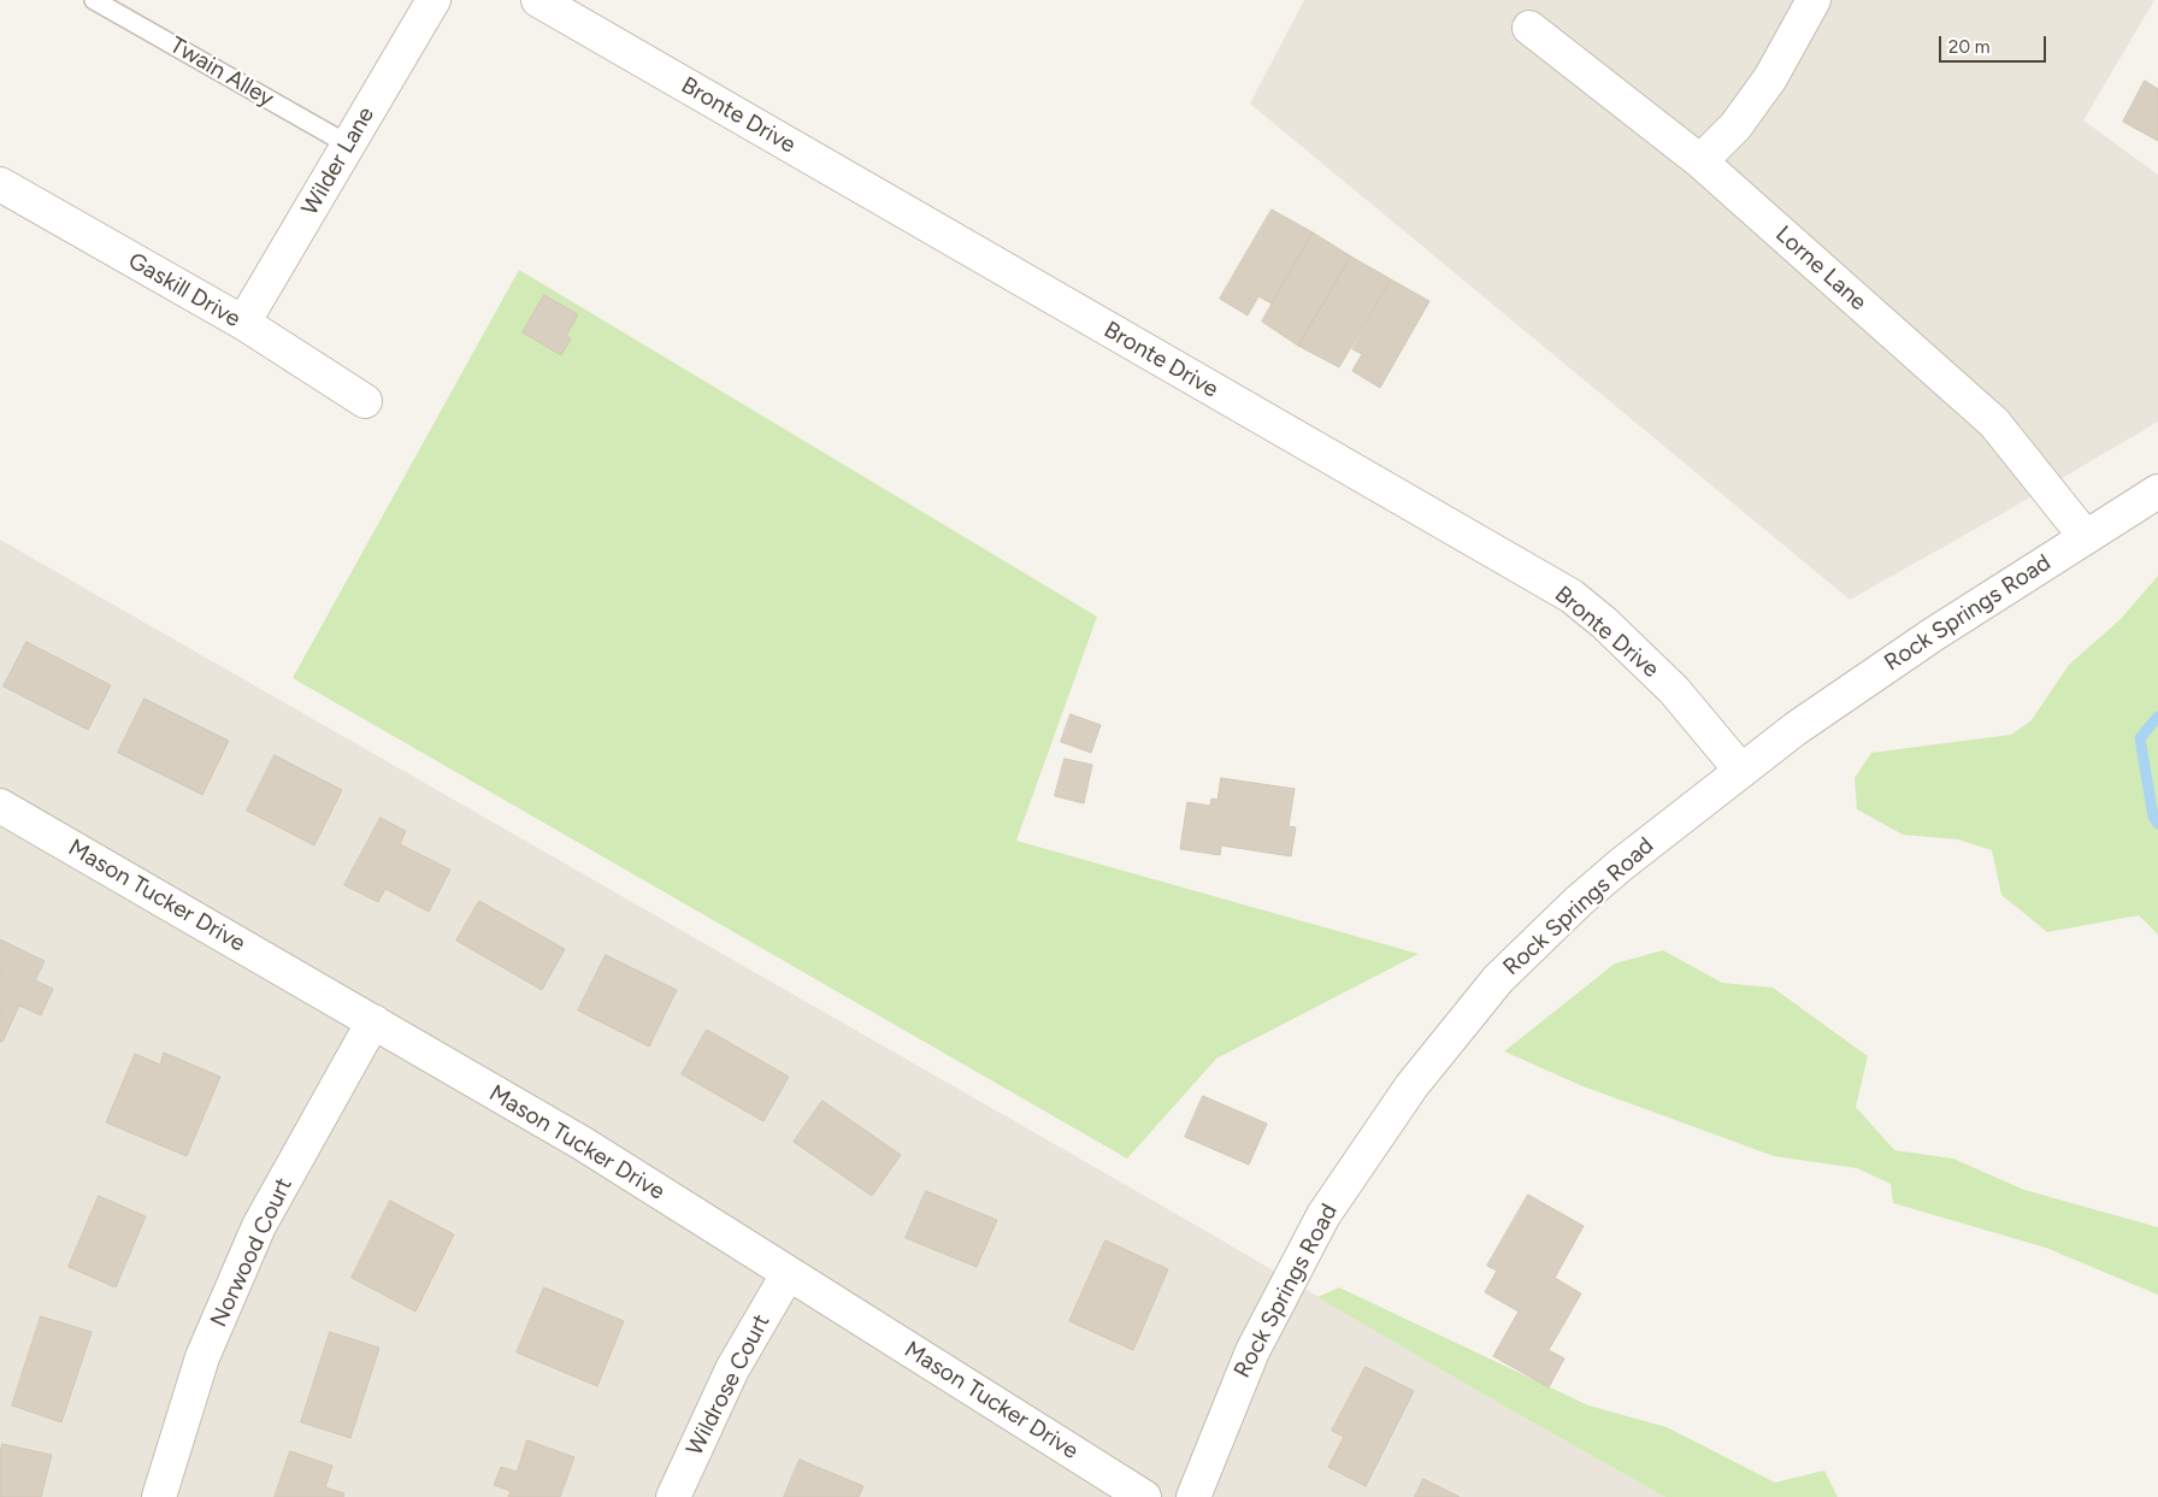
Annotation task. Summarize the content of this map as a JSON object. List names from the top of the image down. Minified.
{"streets":{"street":["Bronte Drive","Wilder Lane","Lorne Lane","Gaskill Drive","Rock Springs Road","Mason Tucker Drive","Norwood Court","Wildrose Court"],"lane":["Twain Alley"]},"crossings":[["Twain Alley","Wilder Lane"],["Bronte Drive","Rock Springs Road"],["Wilder Lane","Gaskill Drive"],["Lorne Lane","Rock Springs Road"],["Mason Tucker Drive","Norwood Court"],["Mason Tucker Drive","Wildrose Court"]],"scale_bar":"20 m"}
